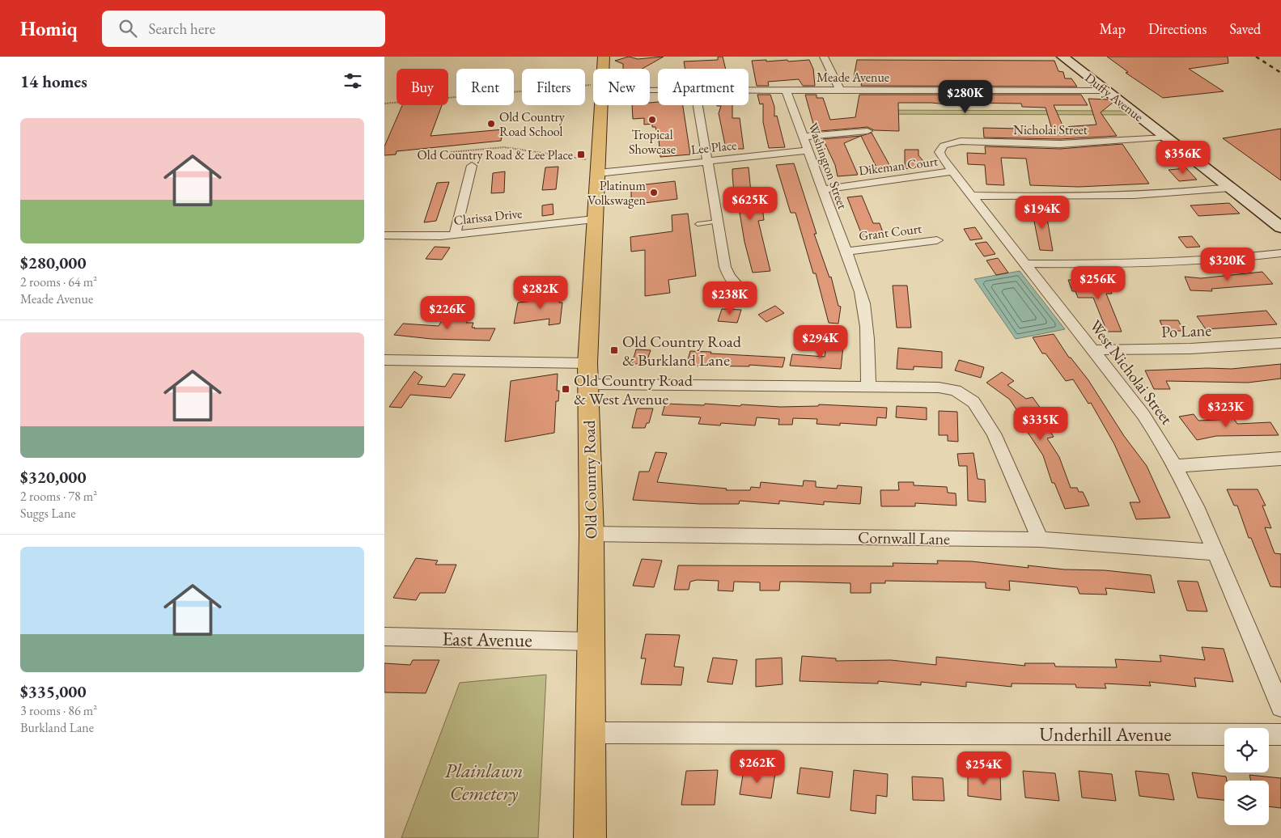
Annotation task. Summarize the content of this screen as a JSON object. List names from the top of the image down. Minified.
{"streets":{"main road":["Old Country Road"],"street":["Meade Avenue","Duffy Avenue","Nicholai Street","Lee Place","Washington Street","Dikeman Court","Clarissa Drive","Grant Court","Po Lane","West Nicholai Street","Cornwall Lane","East Avenue","Underhill Avenue"]},"crossings":[["Meade Avenue","Duffy Avenue"],["Meade Avenue","Washington Street"],["Duffy Avenue","Nicholai Street"],["Nicholai Street","Dikeman Court"],["Nicholai Street","West Nicholai Street"],["Lee Place","Washington Street"],["Lee Place","Old Country Road"],["Washington Street","Dikeman Court"],["Washington Street","Grant Court"],["Dikeman Court","West Nicholai Street"],["Clarissa Drive","Old Country Road"],["Po Lane","West Nicholai Street"],["West Nicholai Street","Cornwall Lane"],["Old Country Road","Cornwall Lane"],["Old Country Road","East Avenue"],["Old Country Road","Underhill Avenue"]],"parks":["Plainlawn Cemetery"],"places":{"other":["Tropical Showcase","Old Country Road School","Platinum Volkswagen"],"transit":["Old Country Road & Lee Place","Old Country Road & Burkland Lane","Old Country Road & West Avenue"]},"page":{"header":"Homiq","search":"Search here","nav":["Map","Directions","Saved"],"heading":"14 homes","chip":["Buy","Rent","Filters","New","Apartment"],"price":["$280K","$356K","$625K","$194K","$320K","$256K","$282K","$238K","$226K","$294K","$323K","$335K","$262K","$254K"],"list":[{"name":"$280,000","note":"2 rooms · 64 m² · Meade Avenue"},{"name":"$320,000","note":"2 rooms · 78 m² · Suggs Lane"},{"name":"$335,000","note":"3 rooms · 86 m² · Burkland Lane"}]}}
